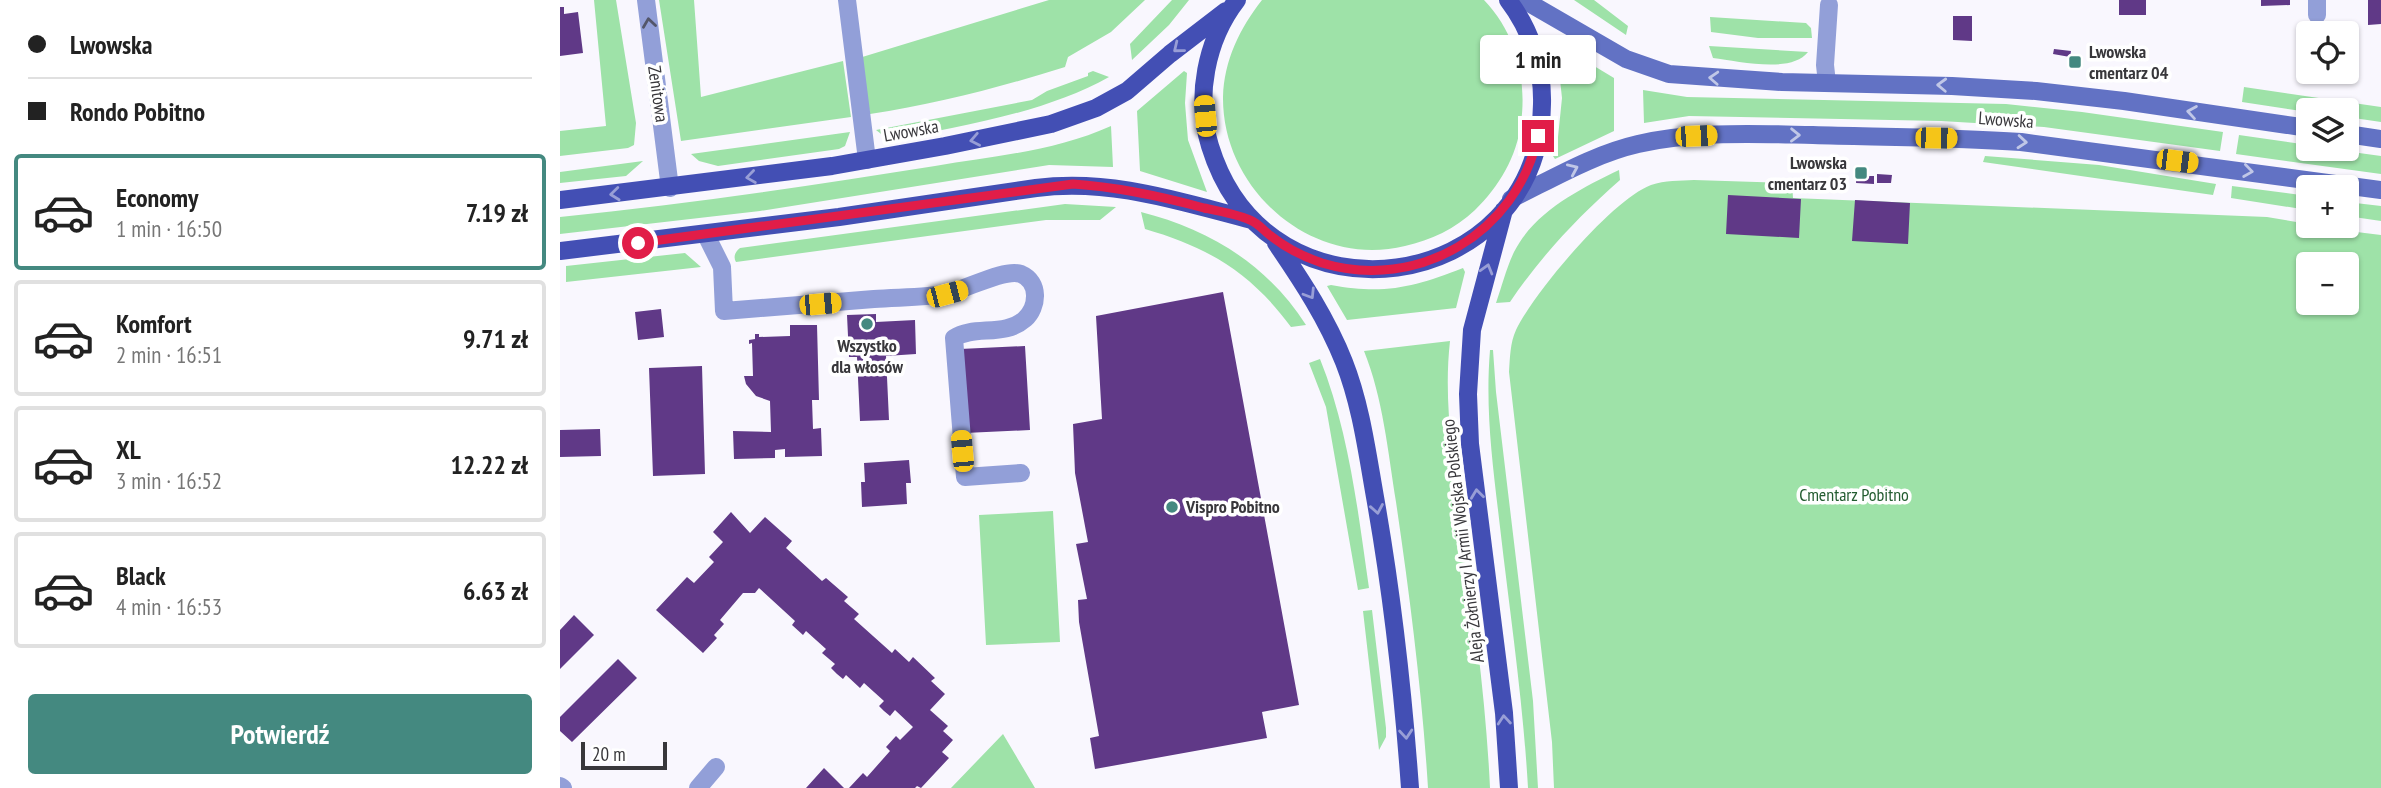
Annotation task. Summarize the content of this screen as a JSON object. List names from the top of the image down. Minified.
{"streets":{"main road":["Lwowska","Aleja Żołnierzy I Armii Wojska Polskiego"],"street":["Zenitowa"]},"crossings":[["Zenitowa","Lwowska"],["Lwowska","Aleja Żołnierzy I Armii Wojska Polskiego"]],"one_way":["Zenitowa"],"parks":["Cmentarz Pobitno"],"places":{"transit":["Lwowska cmentarz 04","Lwowska cmentarz 03"],"other":["Wszystko dla włosów","Vispro Pobitno"]},"scale_bar":"20 m","page":{"banner":["Lwowska","Rondo Pobitno"],"map_buttons":["+","−"],"bubble":"1 min","list":[{"name":"Economy","note":"1 min · 16:50","value":"7.19 zł"},{"name":"Komfort","note":"2 min · 16:51","value":"9.71 zł"},{"name":"XL","note":"3 min · 16:52","value":"12.22 zł"},{"name":"Black","note":"4 min · 16:53","value":"6.63 zł"}],"buttons":"Potwierdź","scale":"20 m"}}
